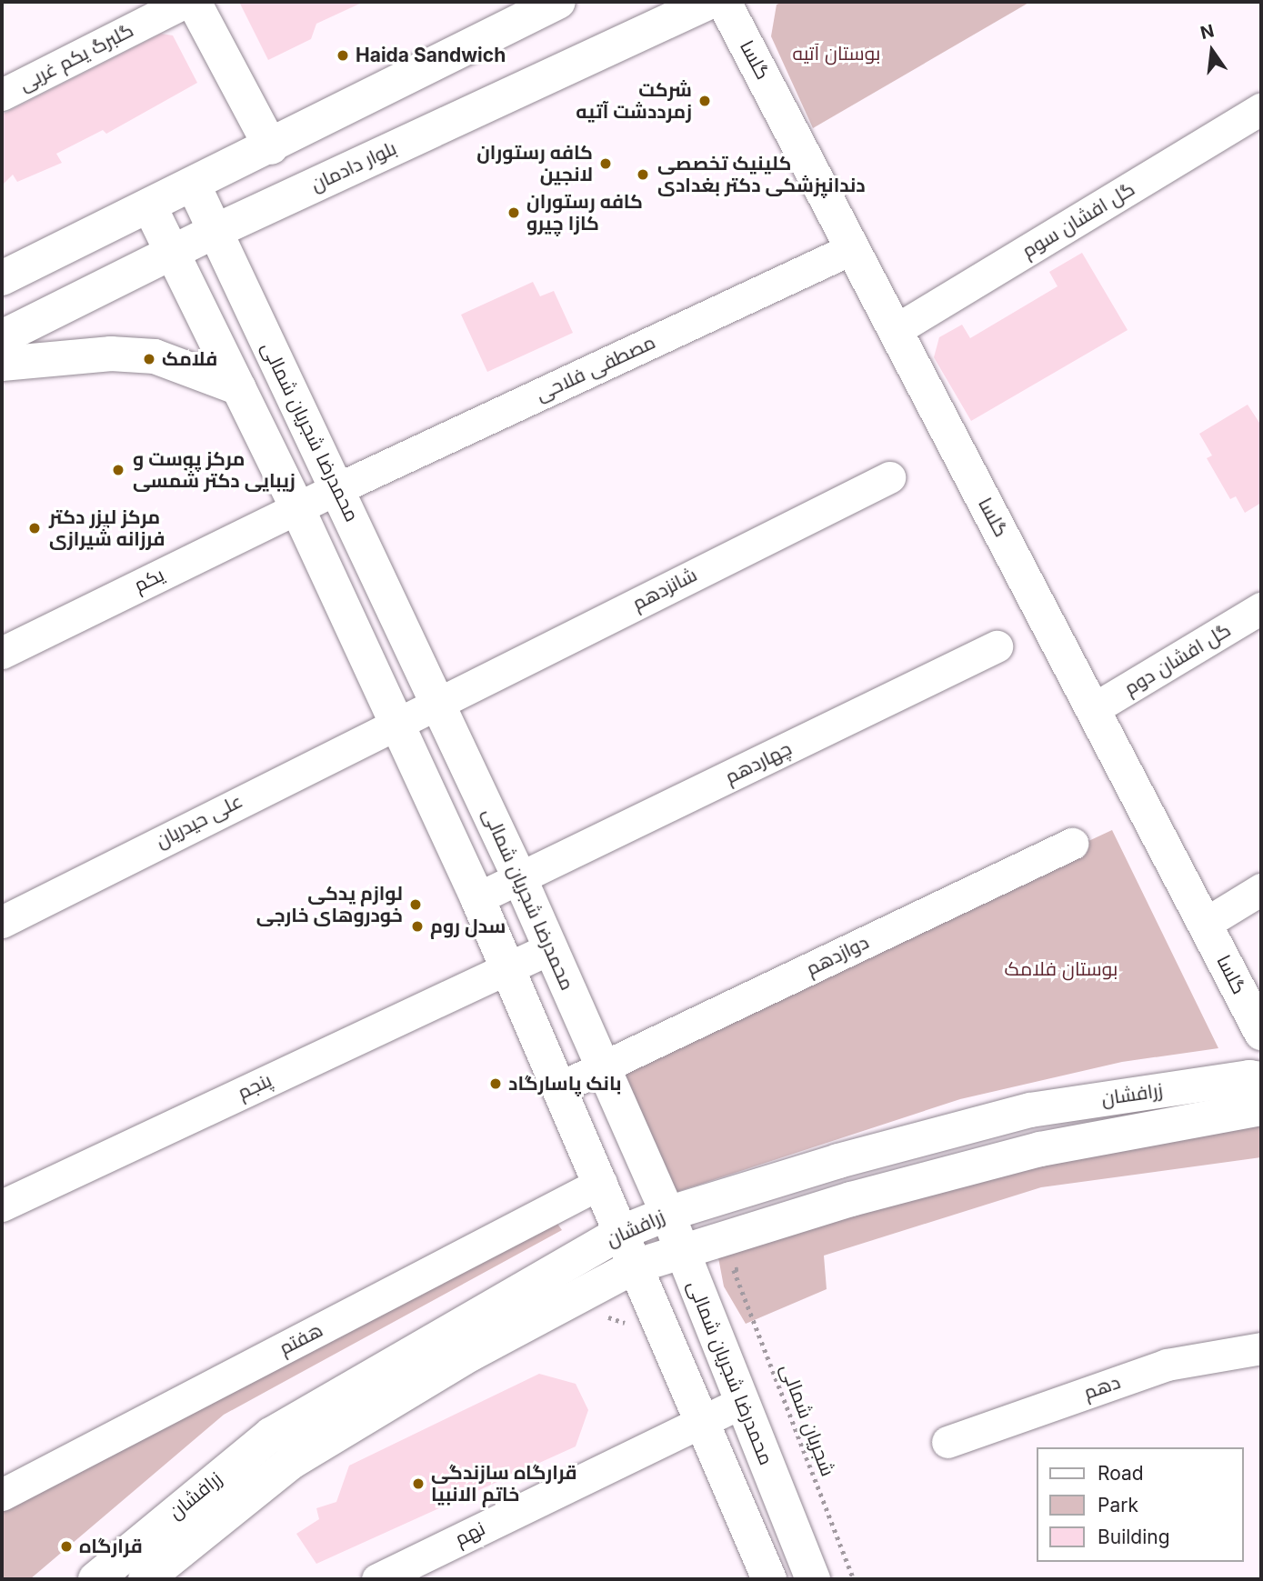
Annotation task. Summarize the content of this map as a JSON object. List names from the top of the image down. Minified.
{"streets":{"street":["گلبرگ یکم غربی","گلسا","بلوار دادمان","گل افشان سوم","مصطفی فلاحی","محمدرضا شجریان شمالی","یکم","شانزدهم","گل افشان دوم","چهاردهم","علی حیدریان","دوازدهم","پنجم","زرافشان","هفتم","دهم","نهم"],"path":["شجریان شمالی"]},"crossings":[["گلسا","گل افشان سوم"],["گلسا","مصطفی فلاحی"],["گلسا","گل افشان دوم"],["بلوار دادمان","محمدرضا شجریان شمالی"],["مصطفی فلاحی","محمدرضا شجریان شمالی"],["مصطفی فلاحی","یکم"],["محمدرضا شجریان شمالی","شانزدهم"],["محمدرضا شجریان شمالی","چهاردهم"],["محمدرضا شجریان شمالی","دوازدهم"],["محمدرضا شجریان شمالی","پنجم"],["محمدرضا شجریان شمالی","زرافشان"],["محمدرضا شجریان شمالی","نهم"],["شانزدهم","علی حیدریان"]],"parks":["بوستان آتیه","بوستان فلامک"],"places":["Haida Sandwich","شركت زمرددشت آتيه","کافه رستوران لانجین","کلینیک تخصصی دندانپزشکی دکتر بغدادی","کافه رستوران کازا چیرو","فلامک","مرکز پوست و زیبایی دکتر شمسی","مرکز لیزر دکتر فرزانه شیرازی","لوازم یدکی خودروهای خارجی","سدل روم","بانک پاسارگاد","قرارگاه سازندگی خاتم الانبیا","قرارگاه"],"legend":["Road","Park","Building"],"north":"top"}
